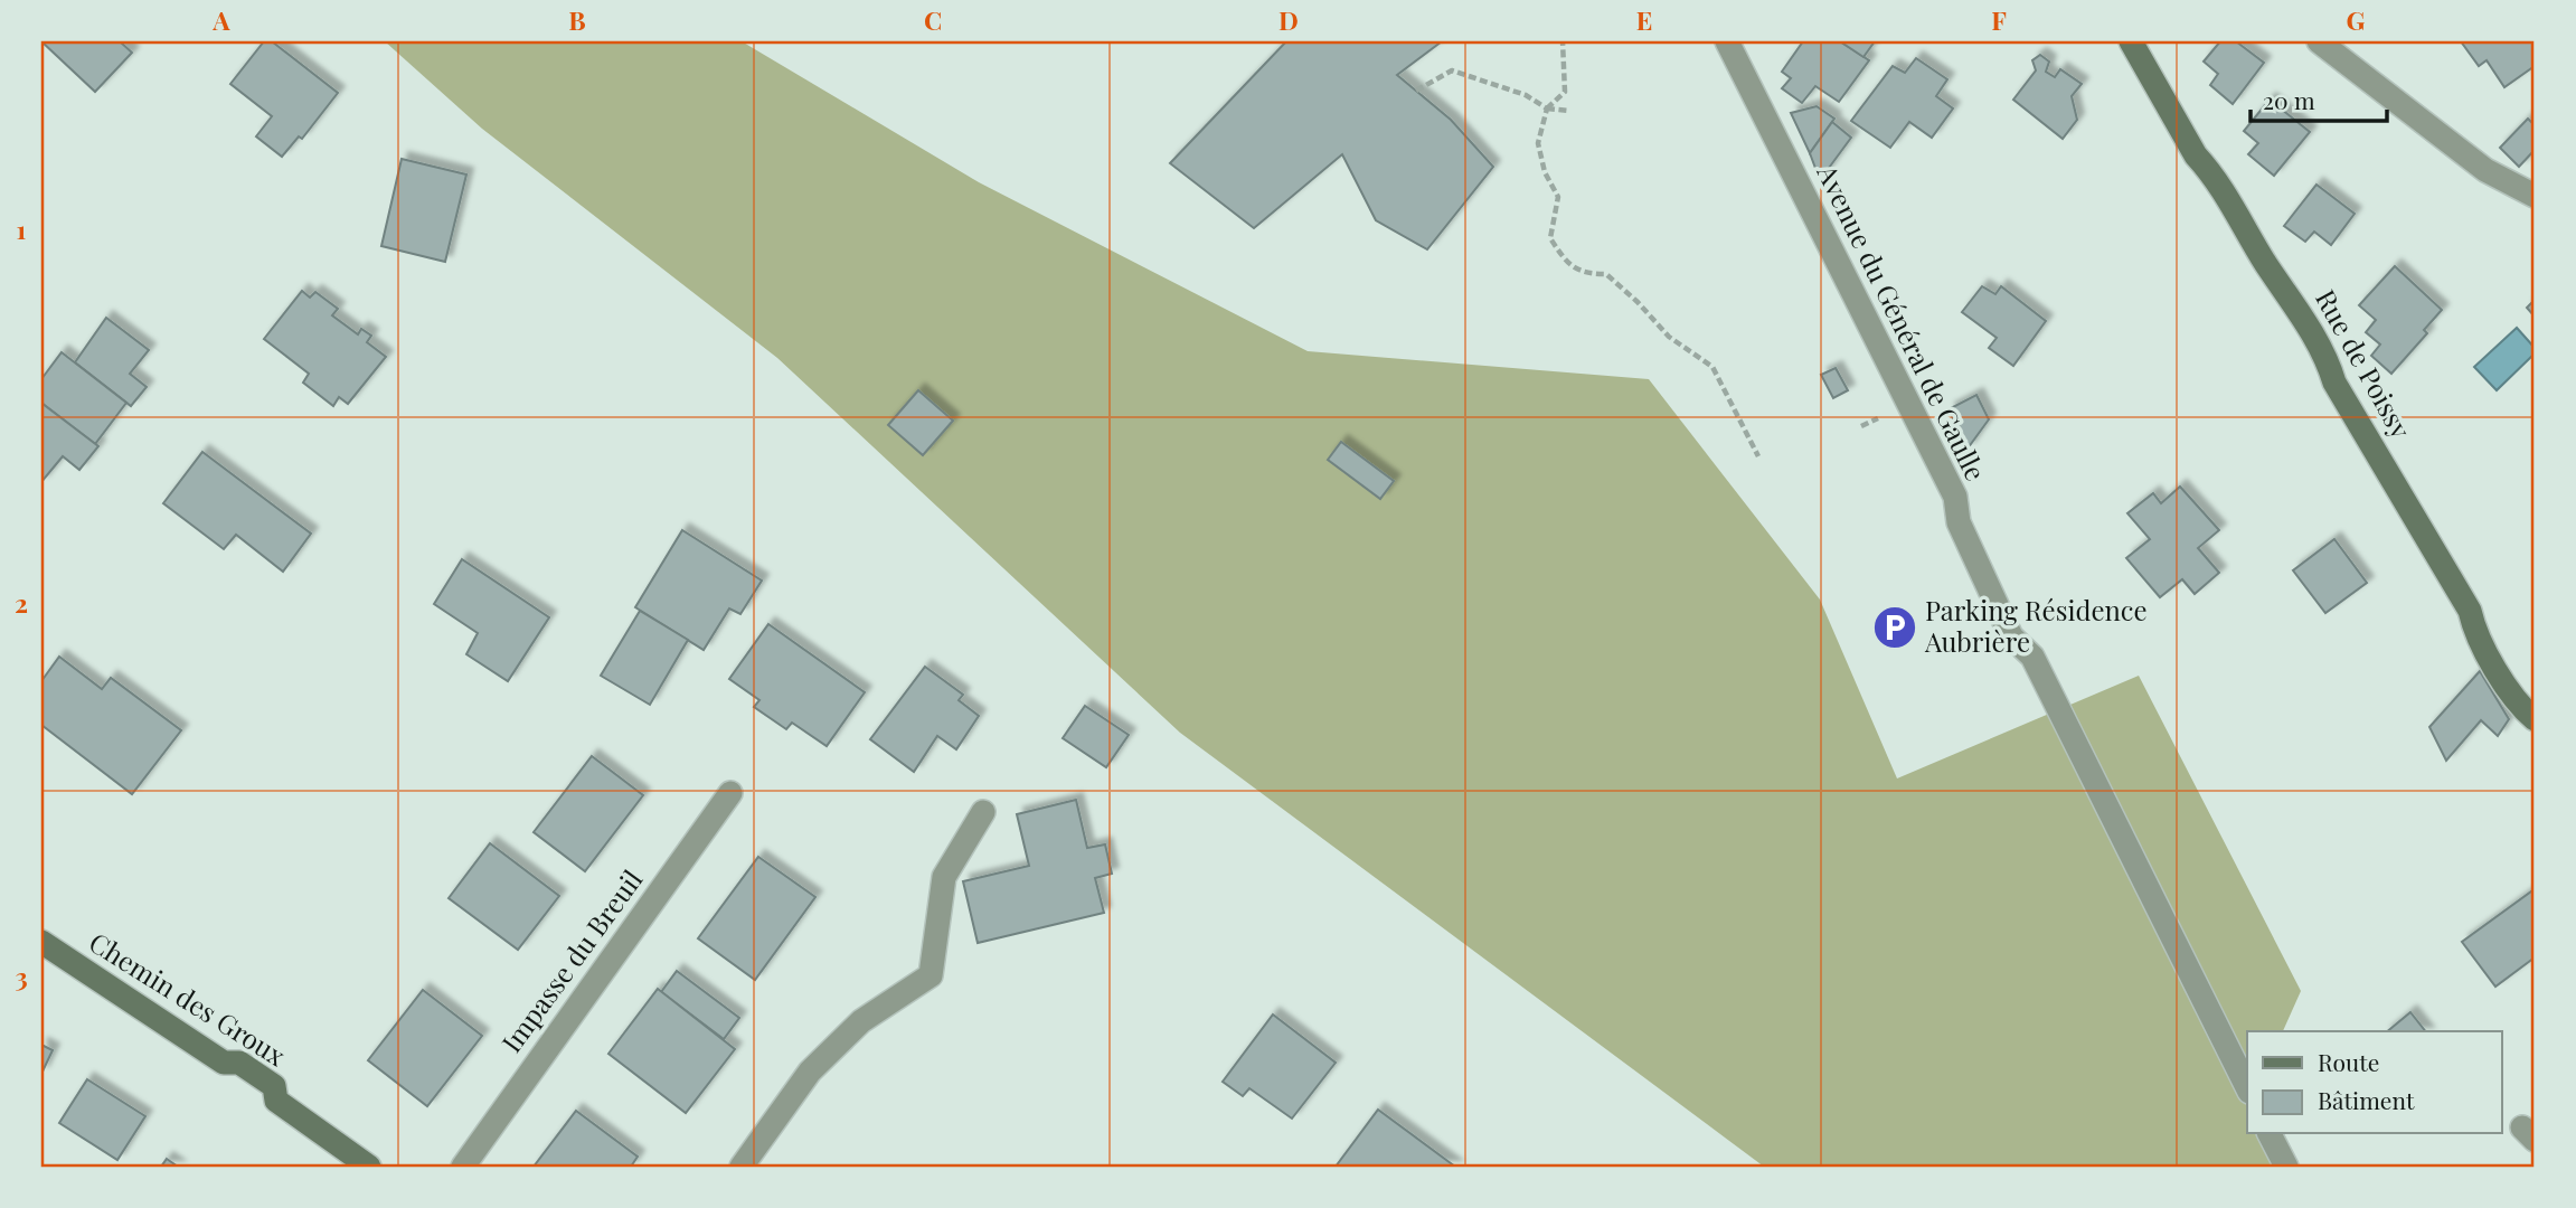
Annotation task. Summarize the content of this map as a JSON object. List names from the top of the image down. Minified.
{"streets":{"street":["Avenue du Général de Gaulle","Rue de Poissy","Impasse du Breuil","Chemin des Groux"]},"places":{"parking":["Parking Résidence Aubrière"]},"legend":["Route","Bâtiment"],"scale_bar":"20 m","grid":{"columns":["A","B","C","D","E","F","G"],"rows":["1","2","3"]}}
